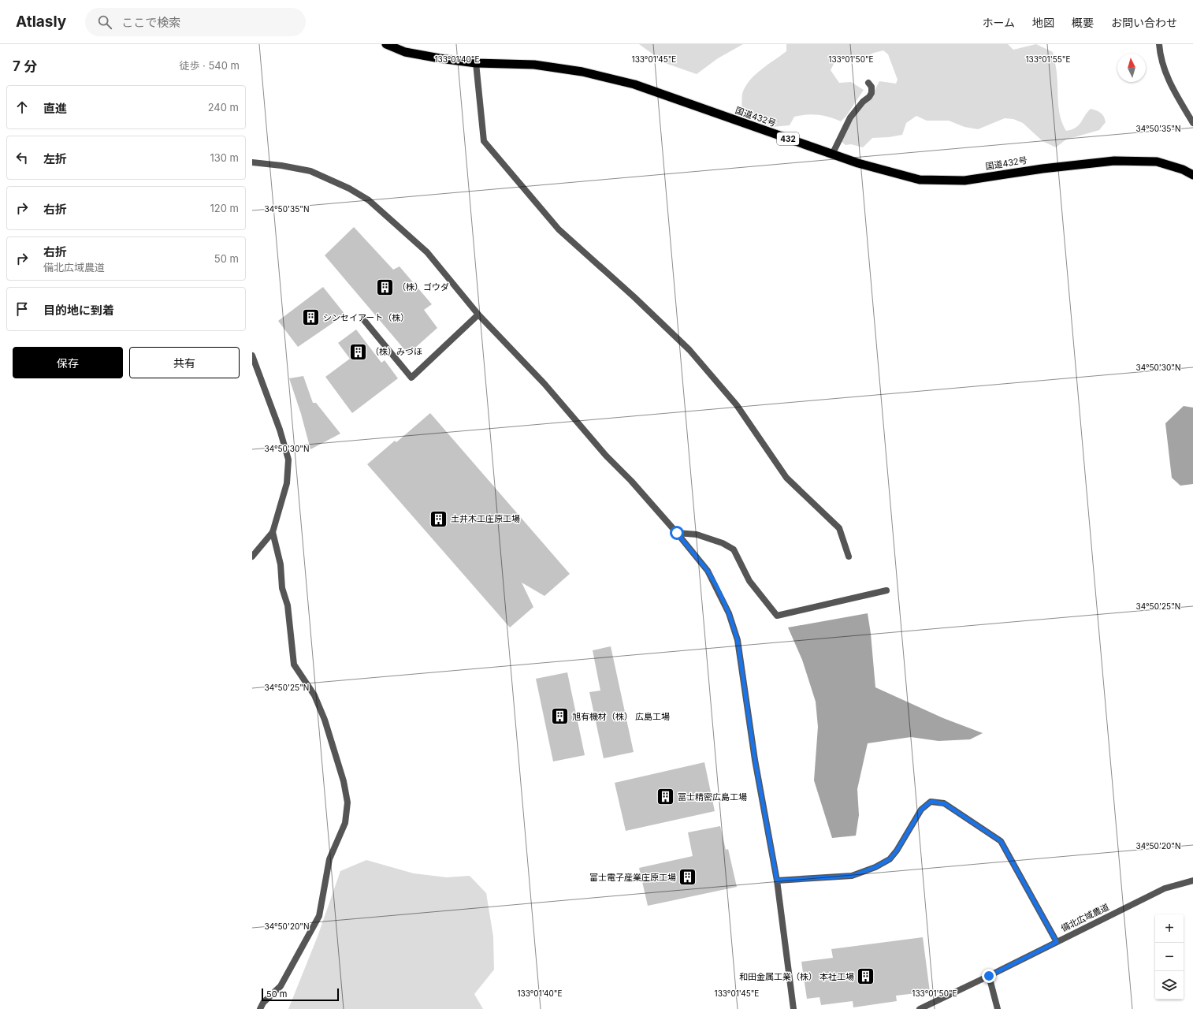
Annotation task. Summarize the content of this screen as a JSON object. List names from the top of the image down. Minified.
{"streets":{"highway":["国道432号","432"],"street":["備北広域農道"]},"places":{"building":["（株）ゴウダ","シンセイアート（株）","（株）みづほ","土井木工庄原工場","旭有機材（株） 広島工場","冨士精密広島工場","富士電子産業庄原工場","和田金属工業（株） 本社工場"]},"scale_bar":"50 m","north":"top","page":{"header":"Atlasly","search":"ここで検索","nav":["ホーム","地図","概要","お問い合わせ"],"heading":["7 分","徒歩 · 540 m"],"list":[["直進","240 m"],["左折","130 m"],["右折","120 m"],["右折","備北広域農道","50 m"],"目的地に到着"],"buttons":["保存","共有"],"map_buttons":["+","−"],"scale":"50 m"},"coordinates":["133°01'40\"E","133°01'45\"E","133°01'50\"E","133°01'55\"E","34°50'35\"N","34°50'30\"N","34°50'25\"N","34°50'20\"N"]}
